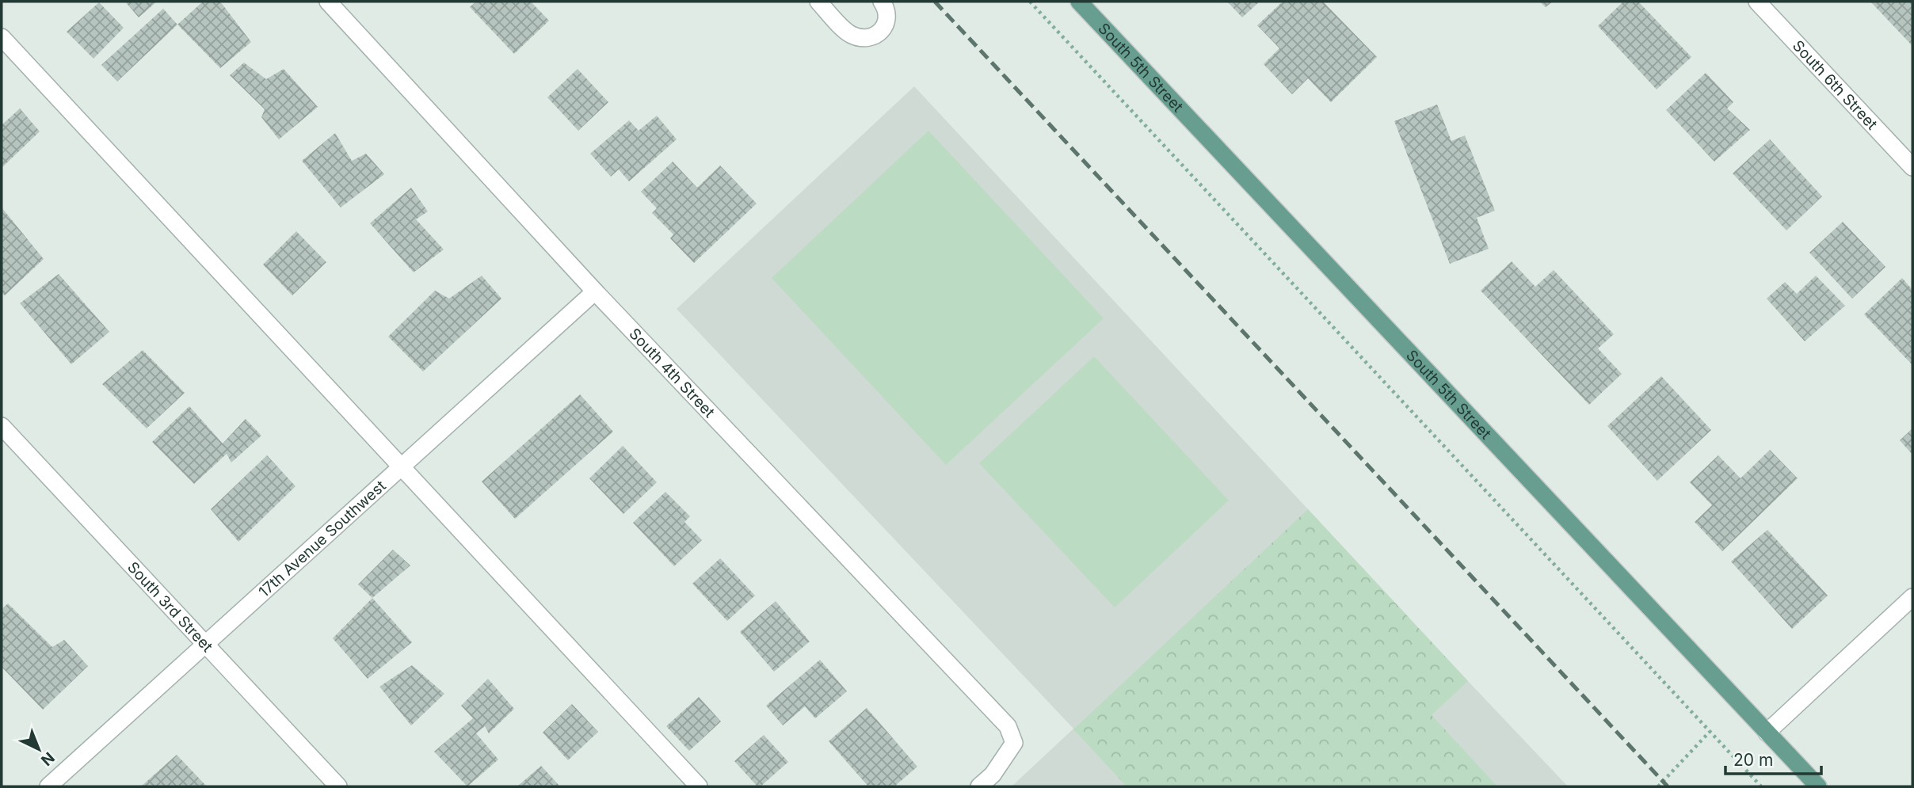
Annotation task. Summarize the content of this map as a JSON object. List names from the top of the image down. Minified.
{"streets":{"main road":["South 5th Street"],"street":["South 6th Street","South 4th Street","17th Avenue Southwest","South 3rd Street"]},"crossings":[["South 4th Street","17th Avenue Southwest"],["17th Avenue Southwest","South 3rd Street"]],"scale_bar":"20 m","north":"bottom right"}
